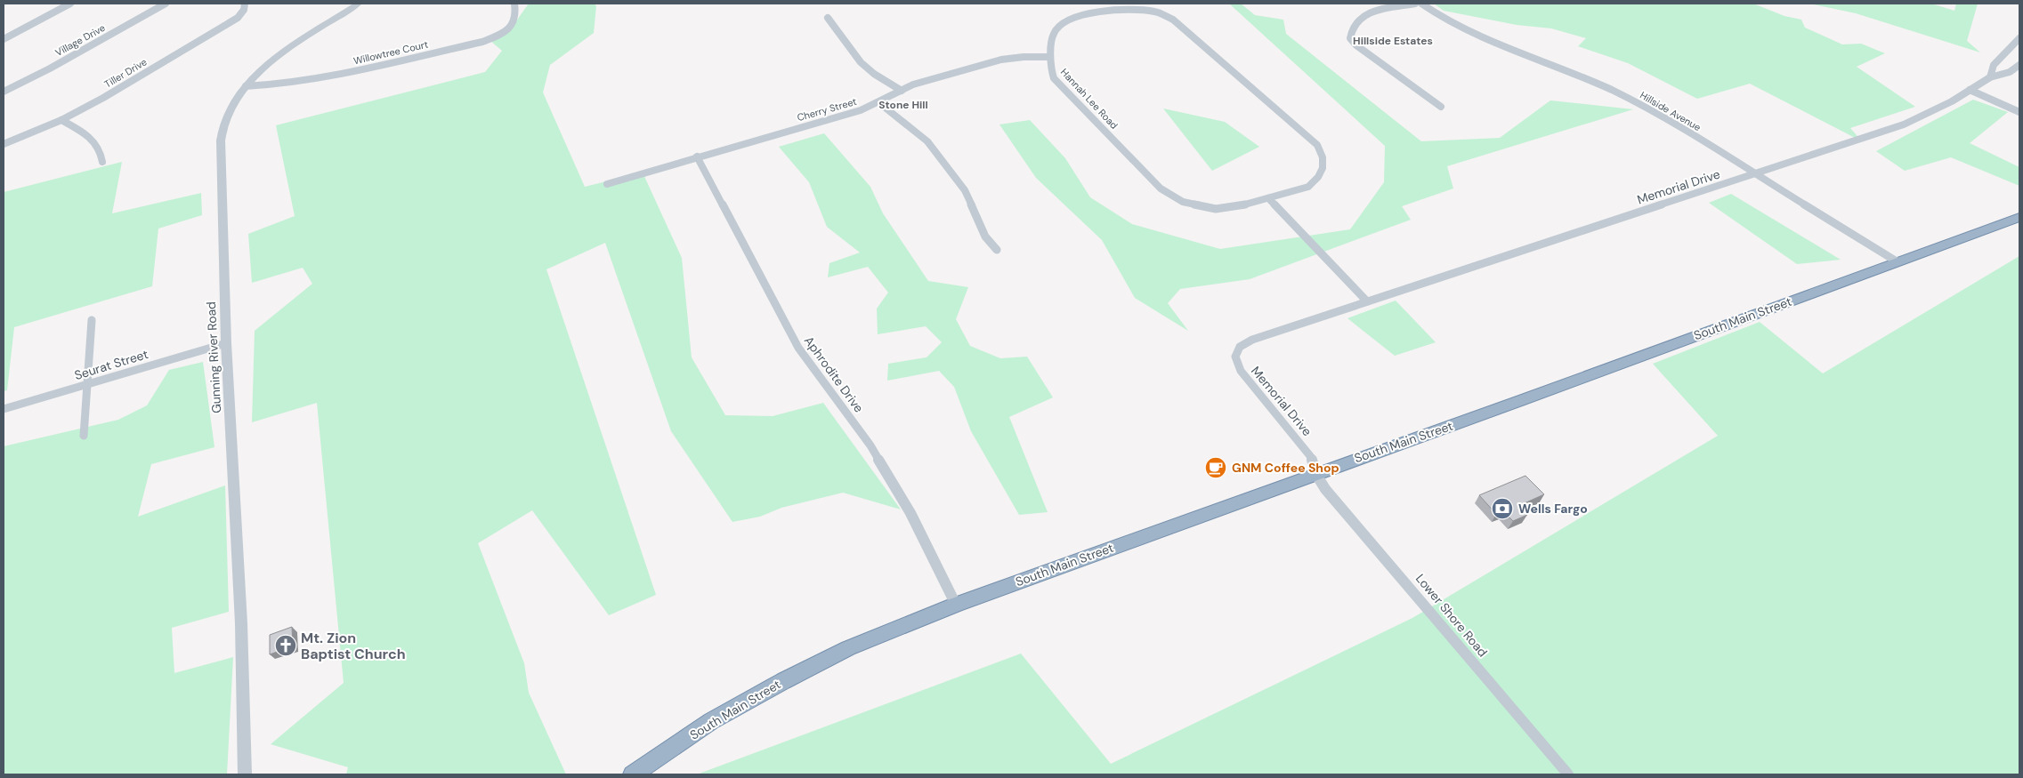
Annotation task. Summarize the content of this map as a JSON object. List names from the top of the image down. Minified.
{"streets":{"highway":["South Main Street"],"street":["Village Drive","Willowtree Court","Tiller Drive","Hannah Lee Road","Cherry Street","Hillside Avenue","Memorial Drive","Gunning River Road","Seurat Street","Aphrodite Drive","Lower Shore Road"]},"crossings":[["Willowtree Court","Gunning River Road"],["Hannah Lee Road","Cherry Street"],["Cherry Street","Aphrodite Drive"],["Hillside Avenue","Memorial Drive"],["Hillside Avenue","South Main Street"],["Memorial Drive","South Main Street"],["Memorial Drive","Lower Shore Road"],["South Main Street","Aphrodite Drive"],["South Main Street","Lower Shore Road"],["Gunning River Road","Seurat Street"]],"districts":["Hillside Estates","Stone Hill"],"places":{"cafe":["GNM Coffee Shop"],"bank":["Wells Fargo"],"church":["Mt. Zion Baptist Church"]}}
